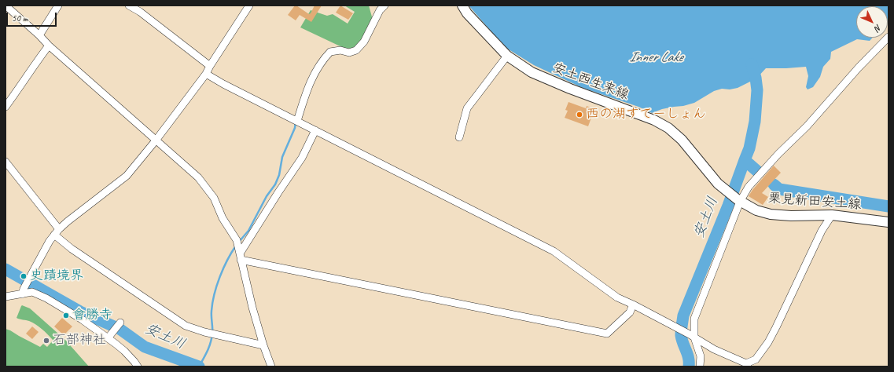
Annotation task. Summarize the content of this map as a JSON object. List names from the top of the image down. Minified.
{"streets":{"main road":["安土西生来線","栗見新田安土線"]},"crossings":[["安土西生来線","栗見新田安土線"]],"water":["Inner Lake","安土川"],"places":["西の湖すてーしょん","史蹟境界","會勝寺","石部神社"],"scale_bar":"50 m","north":"bottom right"}
